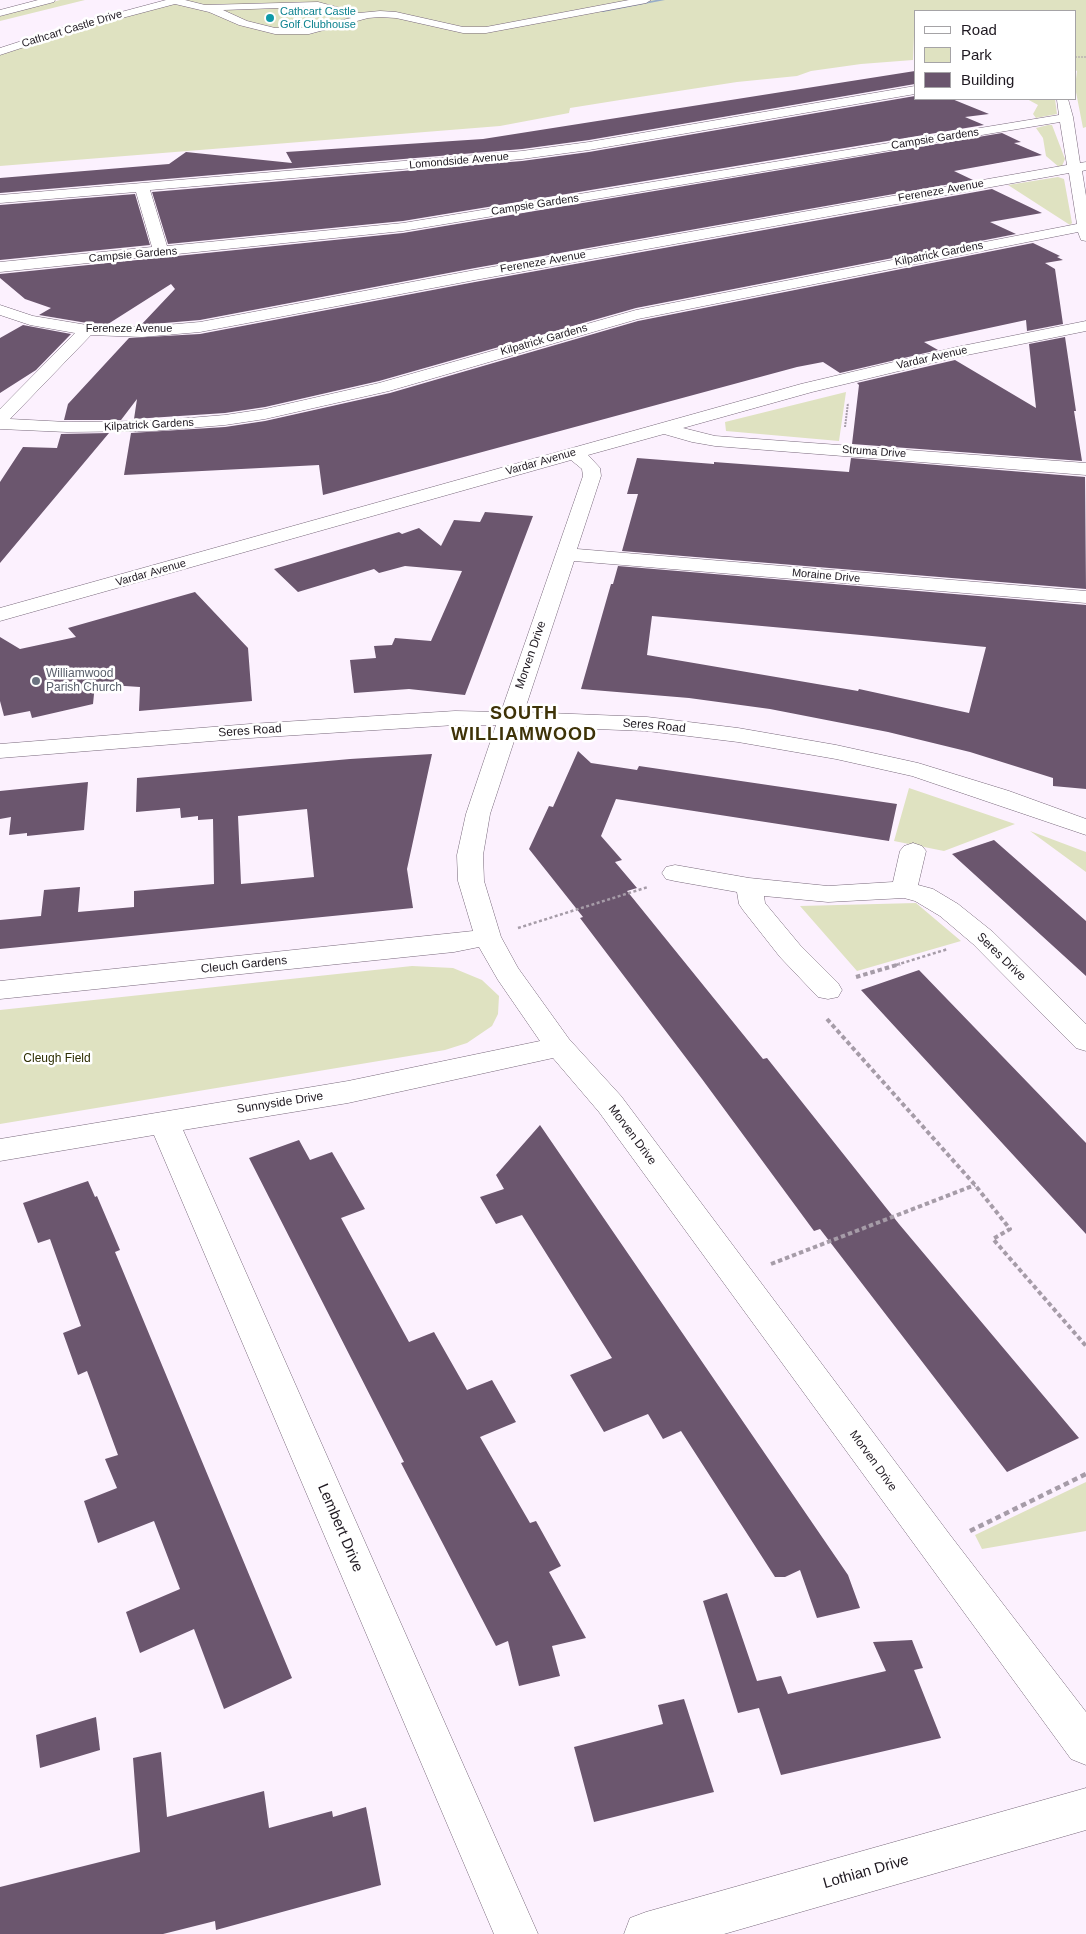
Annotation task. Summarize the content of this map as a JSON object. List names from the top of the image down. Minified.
{"streets":{"street":["Cathcart Castle Drive","Campsie Gardens","Lomondside Avenue","Fereneze Avenue","Kilpatrick Gardens","Vardar Avenue","Struma Drive","Moraine Drive","Morven Drive","Seres Road","Seres Drive","Cleuch Gardens","Sunnyside Drive","Lembert Drive","Lothian Drive"]},"crossings":[["Vardar Avenue","Struma Drive"],["Vardar Avenue","Morven Drive"],["Moraine Drive","Morven Drive"],["Morven Drive","Seres Road"],["Morven Drive","Cleuch Gardens"],["Morven Drive","Sunnyside Drive"],["Sunnyside Drive","Lembert Drive"]],"districts":["SOUTH WILLIAMWOOD"],"parks":["Cleugh Field"],"places":["Cathcart Castle Golf Clubhouse","Williamwood Parish Church"],"legend":["Road","Park","Building"]}
